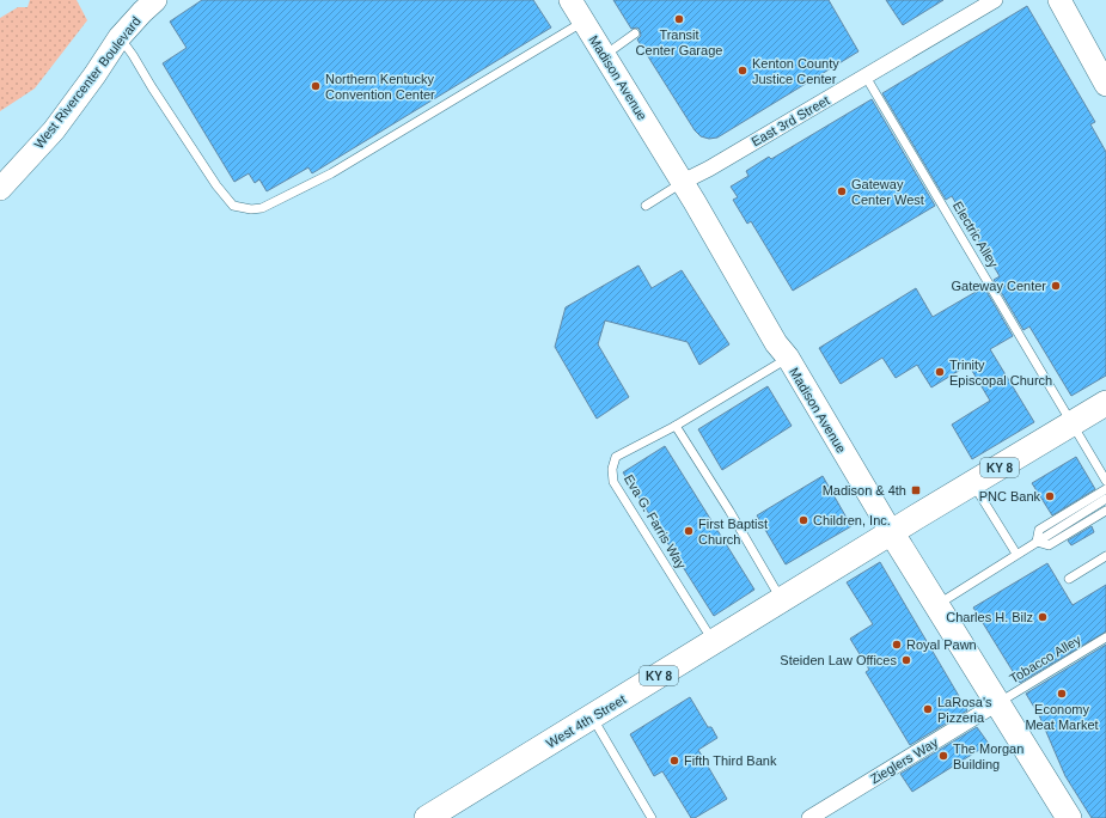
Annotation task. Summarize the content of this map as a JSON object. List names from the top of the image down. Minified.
{"streets":{"main road":["Madison Avenue","KY 8","West 4th Street"],"street":["West Rivercenter Boulevard","East 3rd Street","Zieglers Way"],"lane":["Electric Alley","Eva G. Farris Way","Tobacco Alley"]},"crossings":[["Madison Avenue","East 3rd Street"],["Madison Avenue","KY 8"],["Madison Avenue","Eva G. Farris Way"],["Madison Avenue","Tobacco Alley"],["Madison Avenue","West 4th Street"],["Madison Avenue","Zieglers Way"],["East 3rd Street","Electric Alley"],["Electric Alley","KY 8"],["KY 8","West 4th Street"],["Eva G. Farris Way","West 4th Street"],["Tobacco Alley","Zieglers Way"]],"places":{"other":["Transit Center Garage","Kenton County Justice Center","Northern Kentucky Convention Center","Gateway Center West","Gateway Center","Trinity Episcopal Church","PNC Bank","Children, Inc.","First Baptist Church","Charles H. Bilz","Royal Pawn","Steiden Law Offices","Economy Meat Market","LaRosa's Pizzeria","The Morgan Building","Fifth Third Bank"],"transit":["Madison & 4th"]}}
